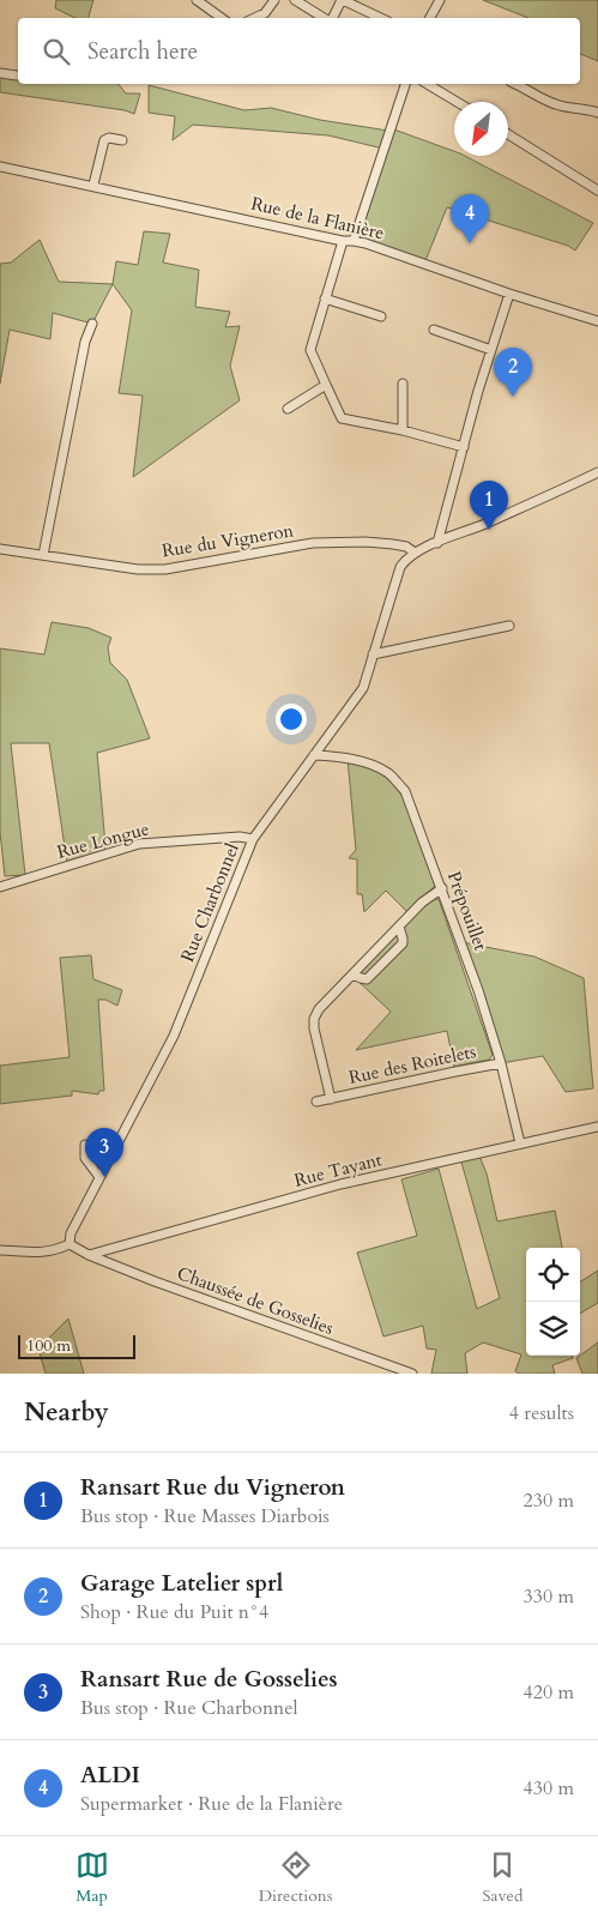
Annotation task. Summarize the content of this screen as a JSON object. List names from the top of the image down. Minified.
{"streets":{"street":["Rue de la Flanière","Rue du Vigneron","Rue Longue","Rue Charbonnel","Prépouillet","Rue des Roitelets","Rue Tayant","Chaussée de Gosselies"]},"crossings":[["Rue du Vigneron","Rue Charbonnel"],["Rue Longue","Rue Charbonnel"],["Rue Charbonnel","Prépouillet"],["Rue Charbonnel","Chaussée de Gosselies"],["Prépouillet","Rue des Roitelets"],["Prépouillet","Rue Tayant"],["Rue Tayant","Chaussée de Gosselies"]],"scale_bar":"100 m","north":"bottom left","page":{"search":"Search here","pins":["4","2","1","3"],"scale":"100 m","heading":["Nearby","4 results"],"list":[{"mark":"1","name":"Ransart Rue du Vigneron","note":"Bus stop · Rue Masses Diarbois","value":"230 m"},{"mark":"2","name":"Garage Latelier sprl","note":"Shop · Rue du Puit n°4","value":"330 m"},{"mark":"3","name":"Ransart Rue de Gosselies","note":"Bus stop · Rue Charbonnel","value":"420 m"},{"mark":"4","name":"ALDI","note":"Supermarket · Rue de la Flanière","value":"430 m"}],"nav":["Map","Directions","Saved"]}}
